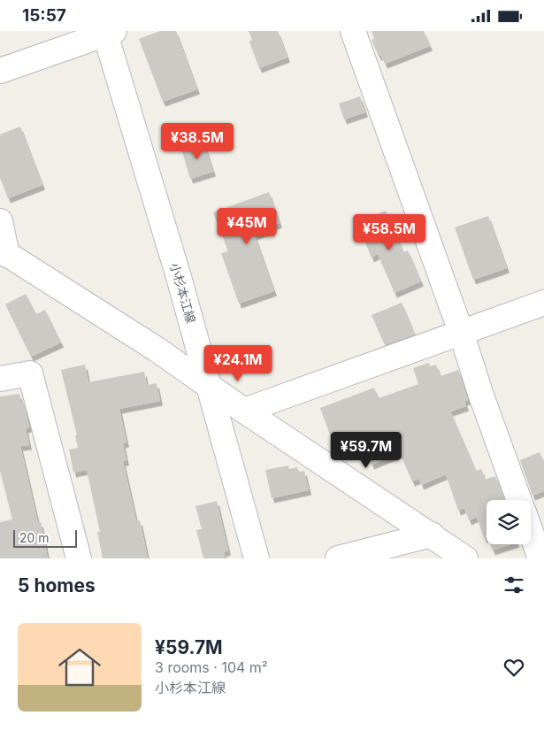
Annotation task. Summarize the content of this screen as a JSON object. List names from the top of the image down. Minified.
{"streets":{"street":["小杉本江線"]},"scale_bar":"20 m","page":{"status":"15:57","price":["¥38.5M","¥45M","¥58.5M","¥24.1M","¥59.7M"],"scale":"20 m","heading":"5 homes","list":[{"name":"¥59.7M","note":"3 rooms · 104 m² · 小杉本江線"}]}}
